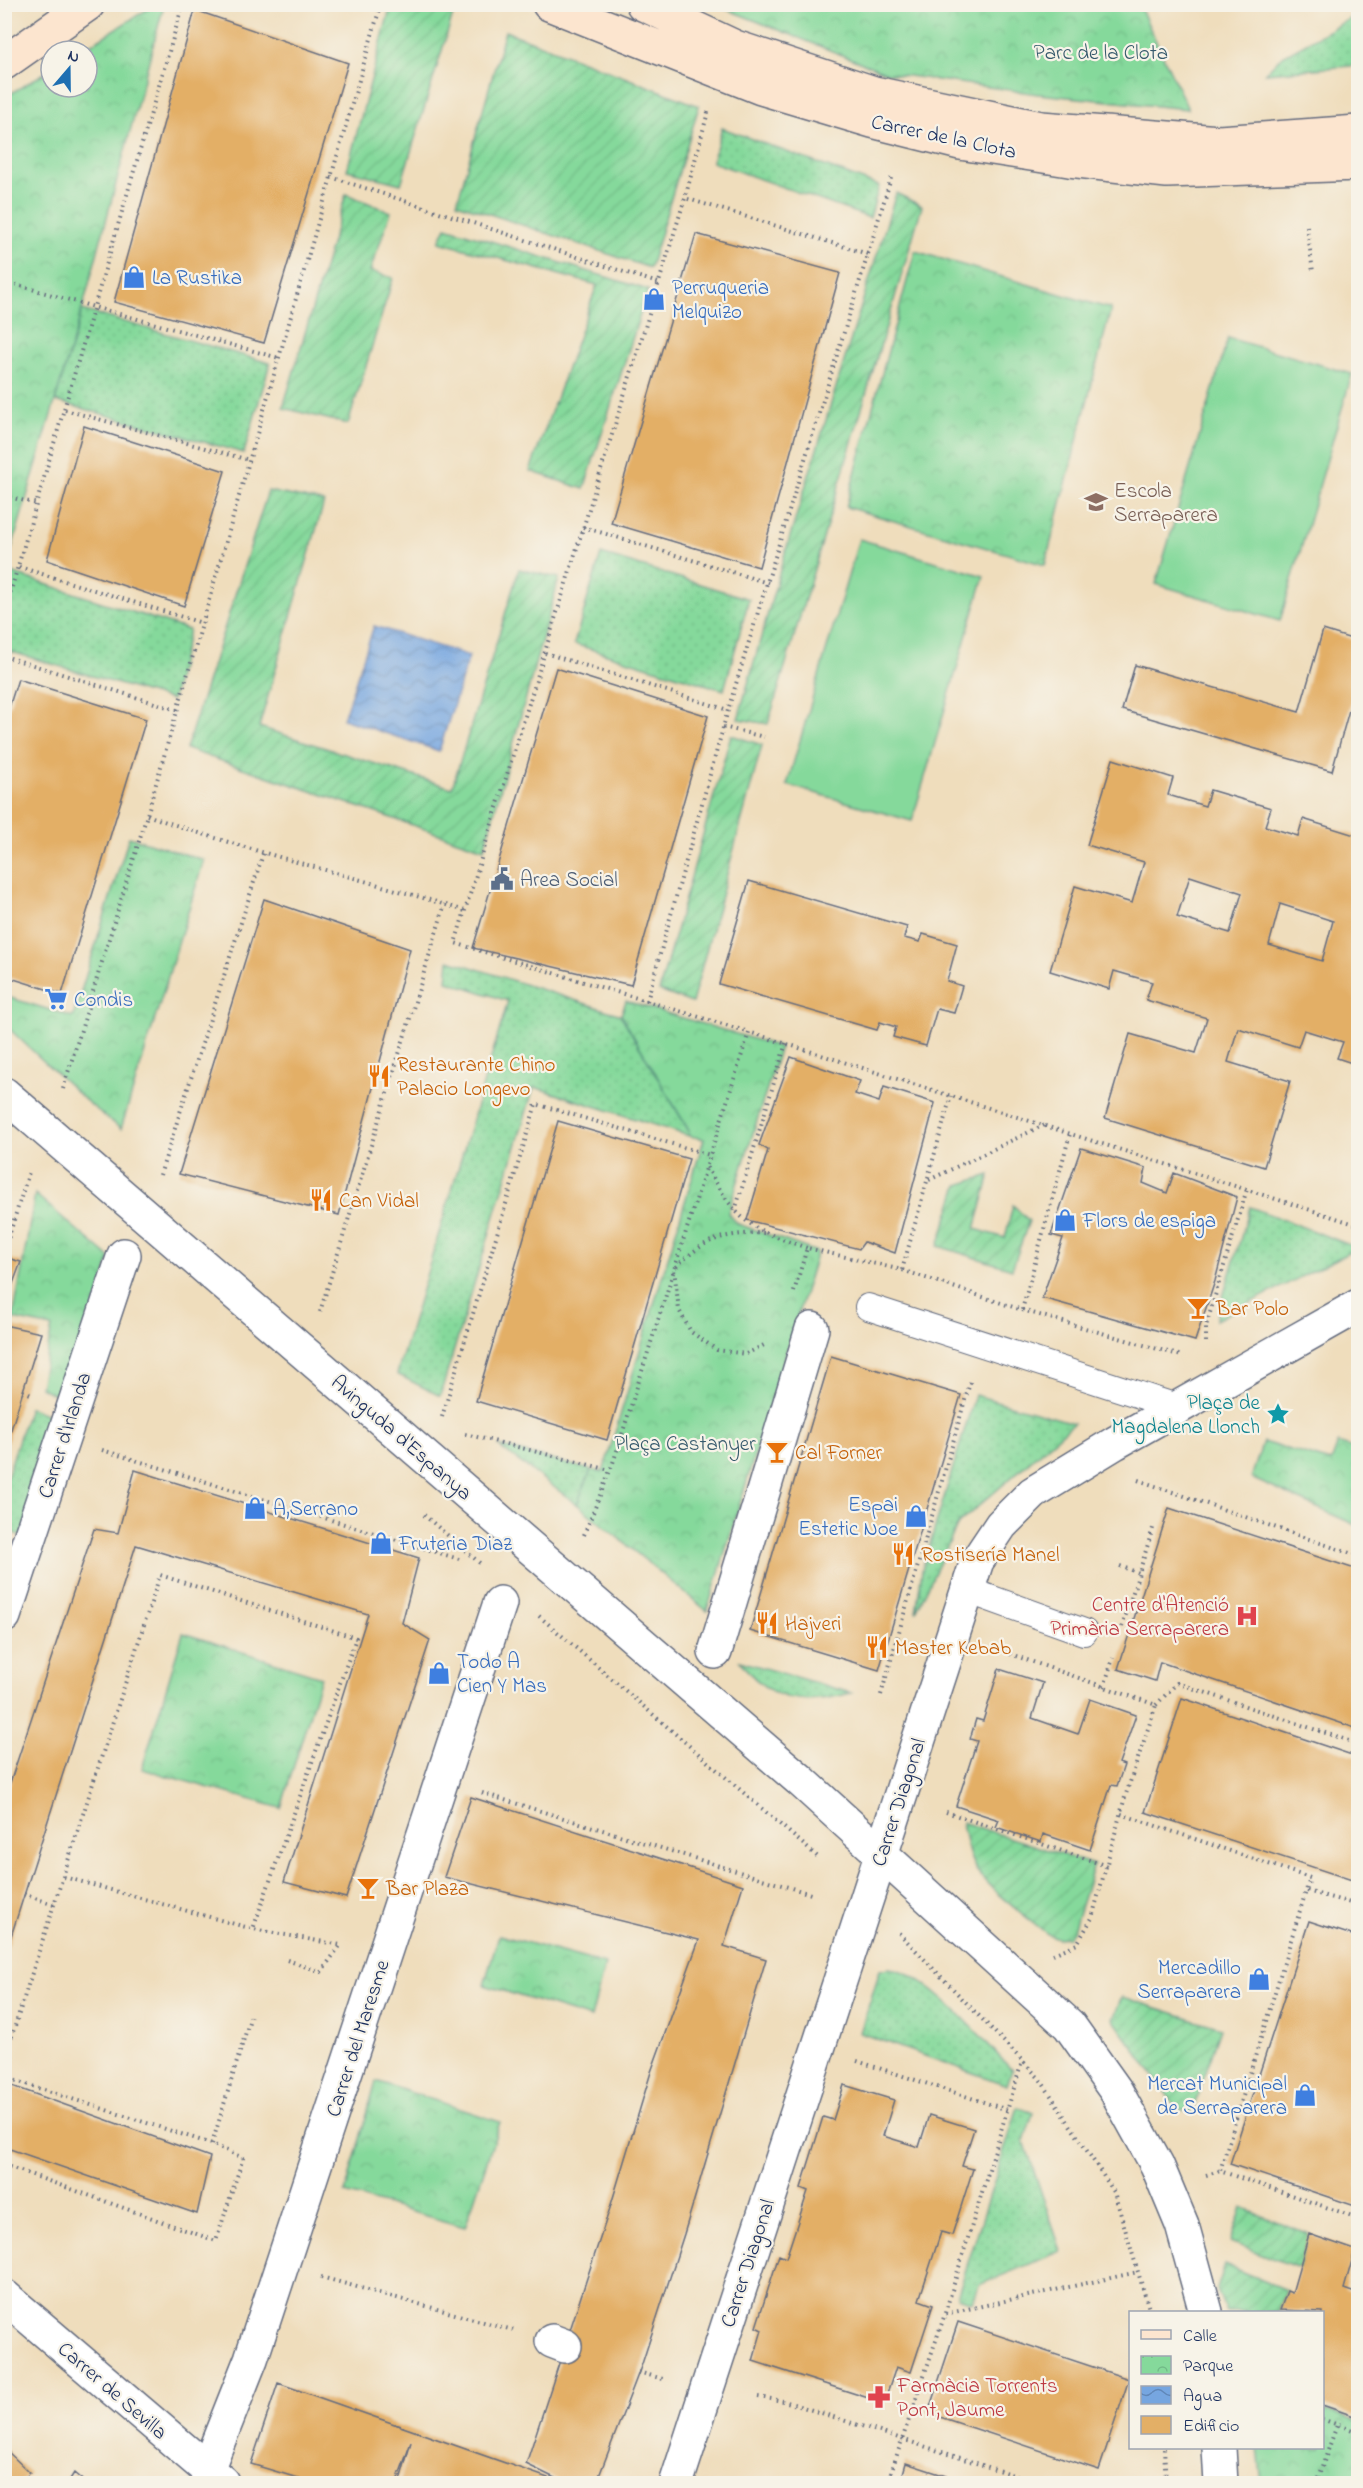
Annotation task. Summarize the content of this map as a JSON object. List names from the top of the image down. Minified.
{"streets":{"street":["Carrer de la Clota","Carrer d'Irlanda","Avinguda d'Espanya","Carrer Diagonal","Carrer del Maresme","Carrer de Sevilla"]},"crossings":[["Avinguda d'Espanya","Carrer Diagonal"],["Carrer del Maresme","Carrer de Sevilla"]],"parks":["Parc de la Clota","Plaça Castanyer"],"places":{"shop":["La Rustika","Perruqueria Melquizo","Flors de espiga","A,Serrano","Espai Estetic Noe","Fruteria Diaz","Todo A Cien Y Mas","Mercadillo Serraparera","Mercat Municipal de Serraparera"],"school or university":["Escola Serraparera"],"public building":["Area Social"],"supermarket":["Condis"],"restaurant":["Restaurante Chino Palacio Longevo","Can Vidal","Rostisería Manel","Hajveri","Master Kebab"],"bar":["Bar Polo","Cal Forner","Bar Plaza"],"place":["Plaça de Magdalena Llonch"],"hospital":["Centre d'Atenció Primària Serraparera"],"pharmacy":["Farmàcia Torrents Pont, Jaume"]},"legend":["Calle","Parque","Agua","Edificio"],"north":"top"}
